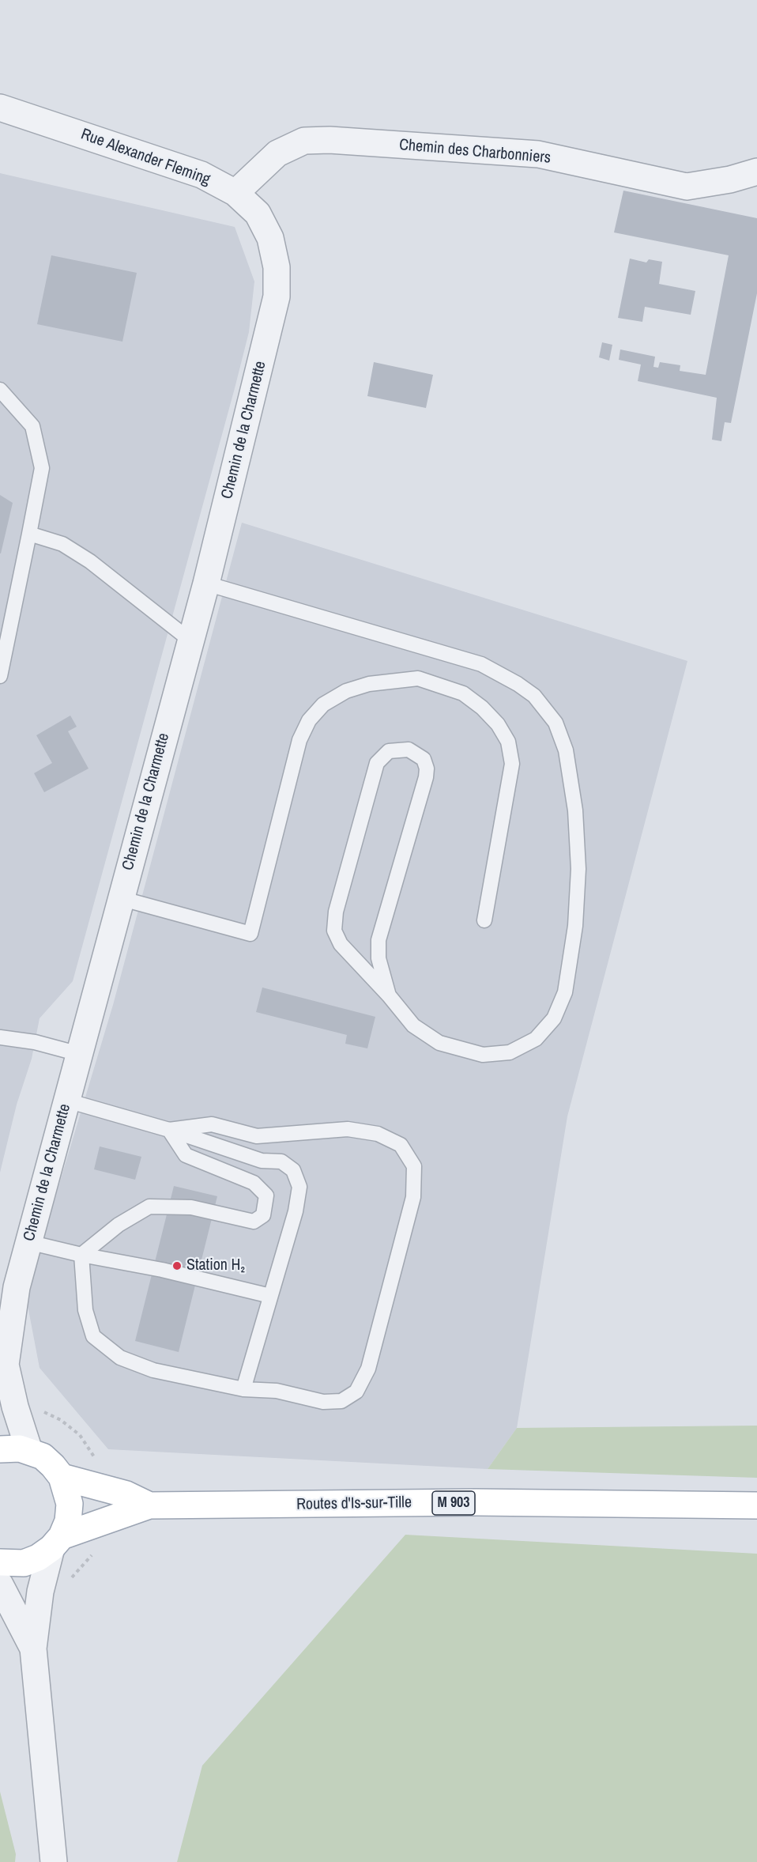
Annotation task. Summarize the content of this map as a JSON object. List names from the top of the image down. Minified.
{"streets":{"main road":["M 903","Routes d'Is-sur-Tille"],"street":["Chemin des Charbonniers","Rue Alexander Fleming","Chemin de la Charmette"]},"crossings":[["Chemin des Charbonniers","Rue Alexander Fleming"],["Rue Alexander Fleming","Chemin de la Charmette"]],"places":["Station H₂"]}
